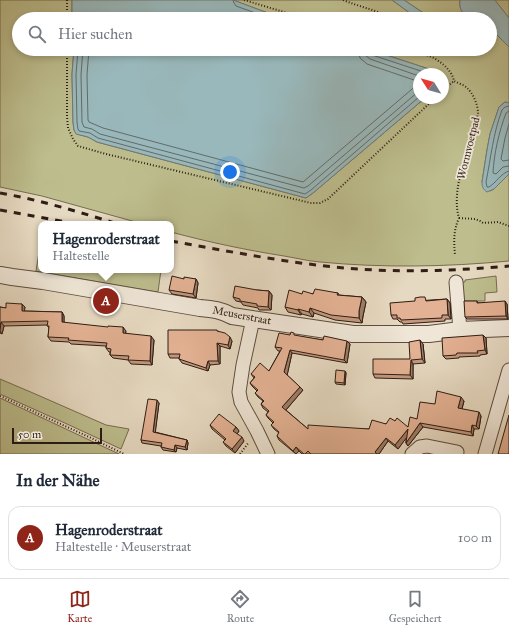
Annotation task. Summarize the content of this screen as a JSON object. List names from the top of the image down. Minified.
{"streets":{"street":["Meuserstraat"],"path":["Wormvoetpad"]},"scale_bar":"50 m","north":"top left","page":{"search":"Hier suchen","popup":["Hagenroderstraat","Haltestelle"],"pins":"A","scale":"50 m","heading":"In der Nähe","list":[{"mark":"A","name":"Hagenroderstraat","note":"Haltestelle · Meuserstraat","value":"100 m"}],"nav":["Karte","Route","Gespeichert"]}}
